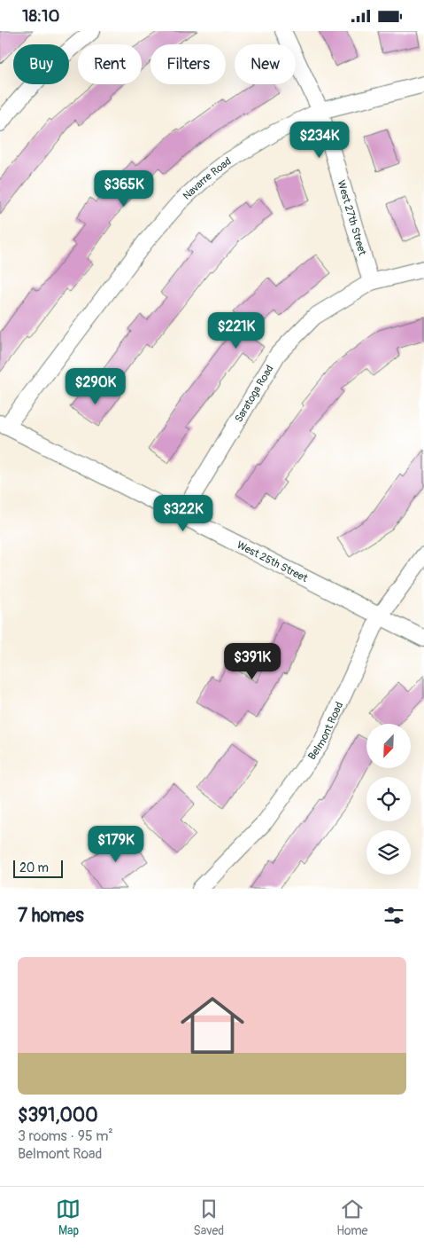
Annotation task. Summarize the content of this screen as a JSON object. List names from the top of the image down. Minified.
{"streets":{"street":["Navarre Road","West 27th Street","Saratoga Road","West 25th Street","Belmont Road"]},"crossings":[["Navarre Road","West 27th Street"],["Navarre Road","West 25th Street"],["West 27th Street","Saratoga Road"],["Saratoga Road","West 25th Street"],["West 25th Street","Belmont Road"]],"scale_bar":"20 m","north":"bottom left","page":{"status":"18:10","chip":["Buy","Rent","Filters","New"],"price":["$234K","$365K","$221K","$290K","$322K","$391K","$179K"],"scale":"20 m","heading":"7 homes","list":[{"name":"$391,000","note":"3 rooms · 95 m² · Belmont Road"}],"tabs":["Map","Saved","Home"]}}
